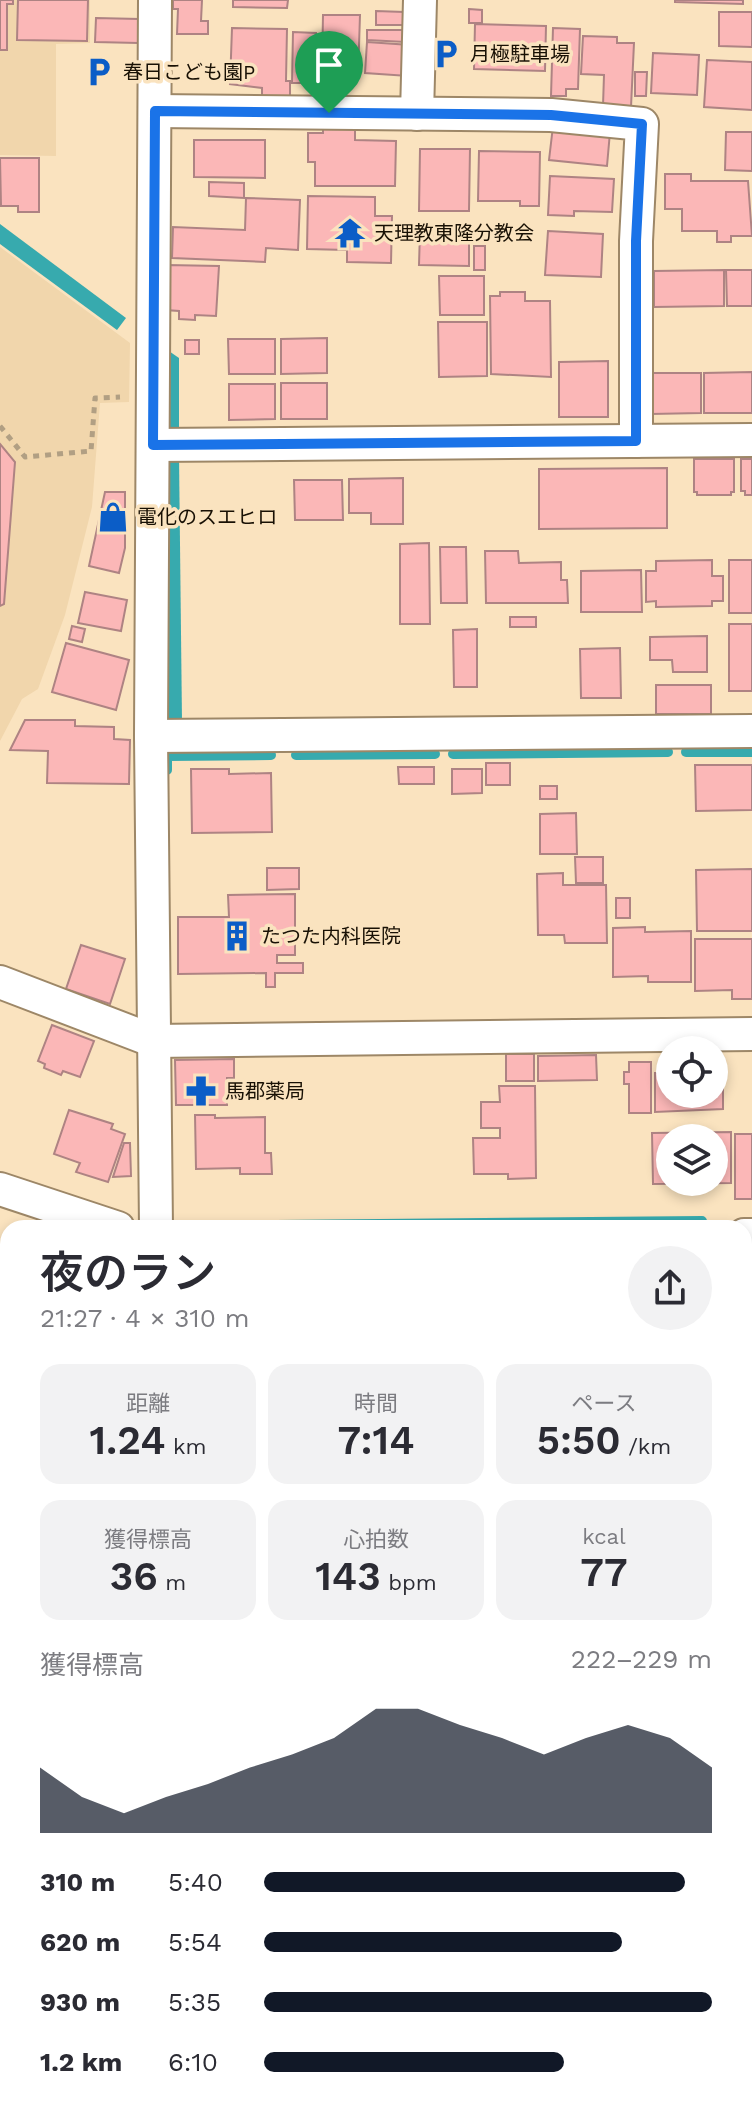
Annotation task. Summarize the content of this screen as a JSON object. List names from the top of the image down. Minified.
{"places":{"parking":["月極駐車場","春日こども園P"],"temple":["天理教東隆分教会"],"shop":["電化のスエヒロ"],"building":["たつた内科医院"],"pharmacy":["馬郡薬局"]},"page":{"heading":["夜のラン","21:27 · 4 × 310 m"],"stats":[["距離","1.24 km"],["時間","7:14"],["ペース","5:50 /km"],["獲得標高","36 m"],["心拍数","143 bpm"],["kcal","77"]],"chart":["獲得標高","222–229 m"],"list":[{"name":"310 m","note":"5:40"},{"name":"620 m","note":"5:54"},{"name":"930 m","note":"5:35"},{"name":"1.2 km","note":"6:10"}]}}
